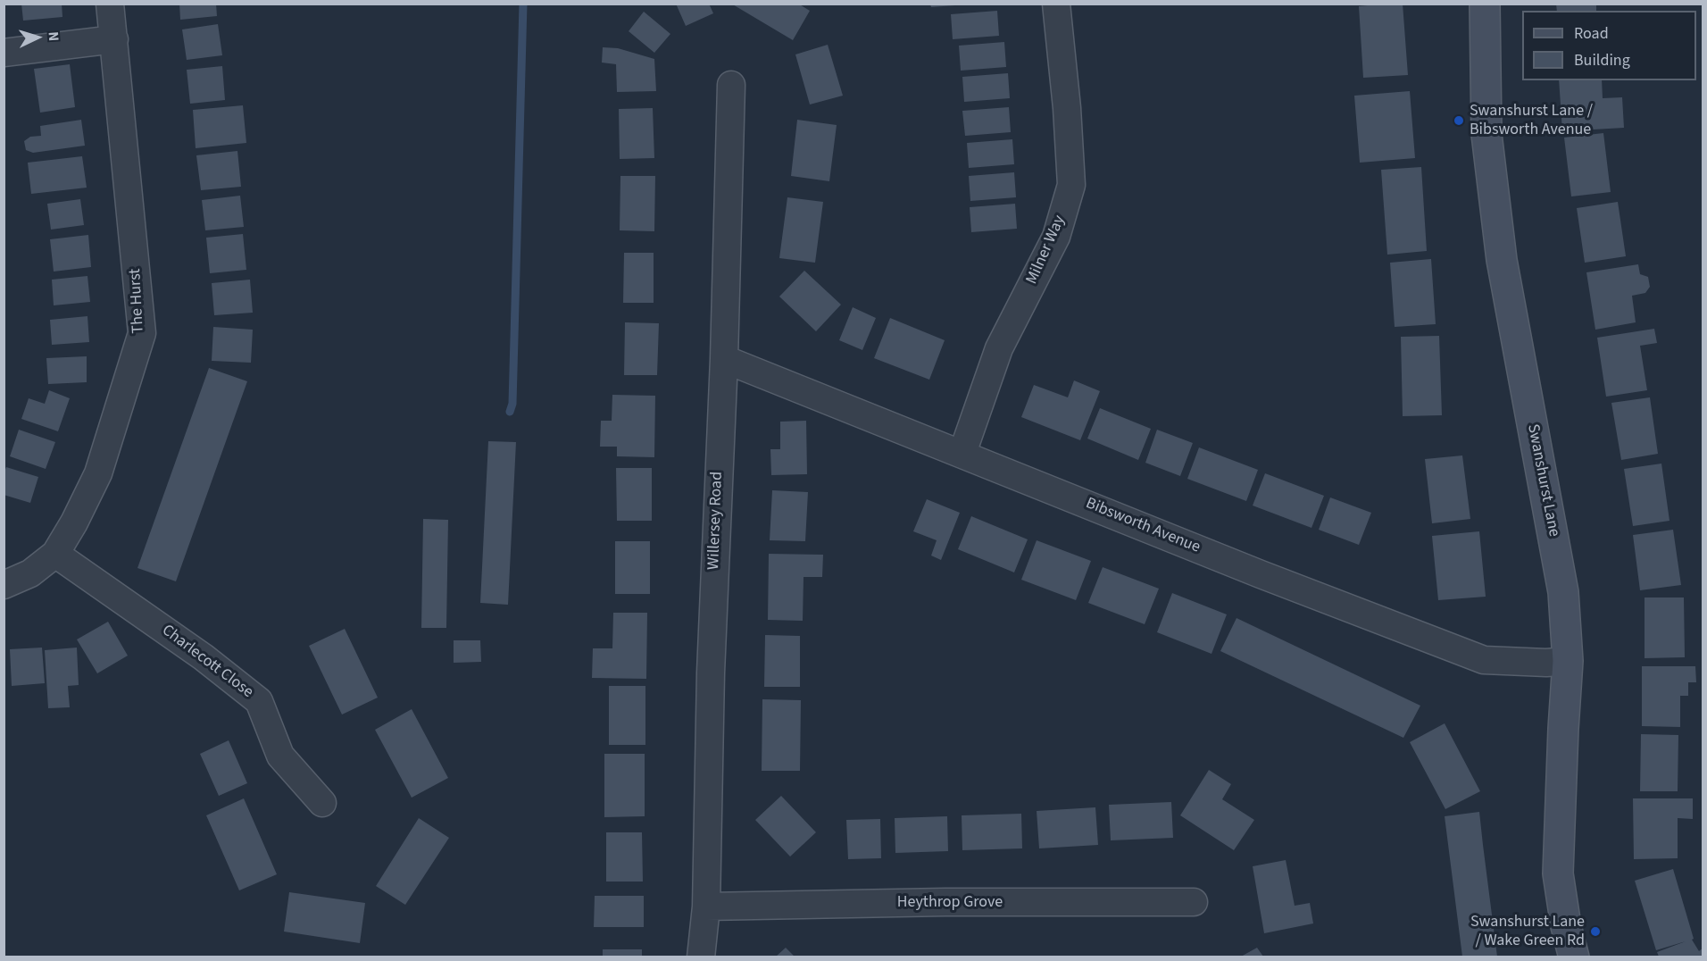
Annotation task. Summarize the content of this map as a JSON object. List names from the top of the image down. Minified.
{"streets":{"main road":["Swanshurst Lane"],"street":["Milner Way","The Hurst","Willersey Road","Bibsworth Avenue","Charlecott Close","Heythrop Grove"]},"crossings":[["Milner Way","Bibsworth Avenue"],["The Hurst","Charlecott Close"],["Swanshurst Lane","Bibsworth Avenue"],["Willersey Road","Bibsworth Avenue"],["Willersey Road","Heythrop Grove"]],"places":["Swanshurst Lane / Bibsworth Avenue","Swanshurst Lane / Wake Green Rd"],"legend":["Road","Building"],"north":"right"}
